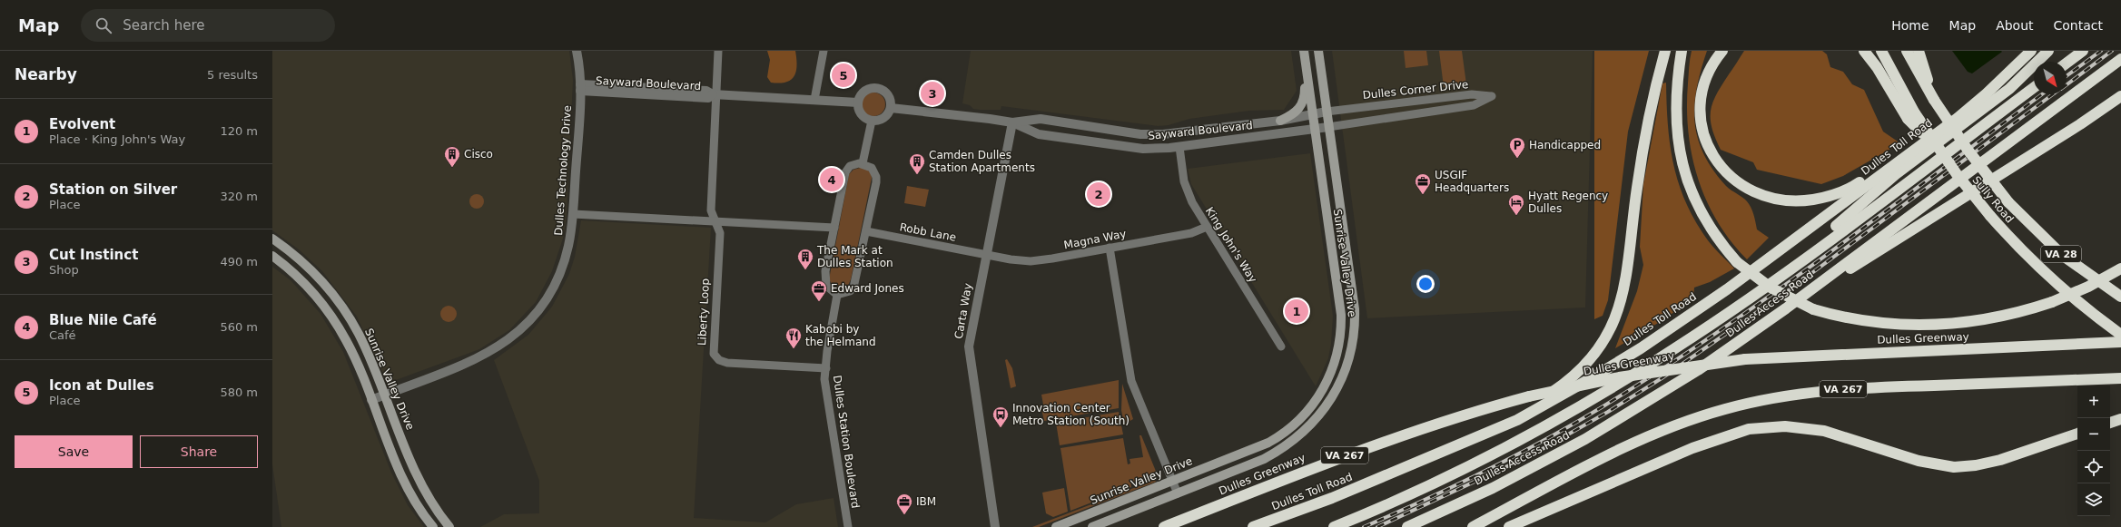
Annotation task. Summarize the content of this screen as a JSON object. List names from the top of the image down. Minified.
{"streets":{"highway":["Dulles Toll Road","Sully Road","VA 28","Dulles Access Road","Dulles Greenway","VA 267"],"main road":["Sunrise Valley Drive"],"street":["Sayward Boulevard","Dulles Corner Drive","Dulles Technology Drive","Robb Lane","Magna Way","King John's Way","Carta Way","Liberty Loop","Dulles Station Boulevard"]},"crossings":[["Sayward Boulevard","Dulles Corner Drive"],["Sayward Boulevard","Dulles Technology Drive"],["Sayward Boulevard","King John's Way"],["Sayward Boulevard","Sunrise Valley Drive"],["Sayward Boulevard","Carta Way"],["Sayward Boulevard","Liberty Loop"],["Dulles Corner Drive","Sunrise Valley Drive"],["Dulles Technology Drive","Sunrise Valley Drive"],["Robb Lane","Magna Way"],["Robb Lane","Carta Way"],["Magna Way","King John's Way"],["Magna Way","Carta Way"],["Liberty Loop","Dulles Station Boulevard"]],"places":{"parking":["Handicapped"],"building":["Cisco","Camden Dulles Station Apartments","The Mark at Dulles Station"],"office":["USGIF Headquarters","Edward Jones","IBM"],"hotel":["Hyatt Regency Dulles"],"restaurant":["Kabobi by the Helmand"],"bus stop":["Innovation Center Metro Station (South)"]},"north":"bottom right","page":{"header":"Map","search":"Search here","nav":["Home","Map","About","Contact"],"heading":["Nearby","5 results"],"pins":["5","3","4","2","1"],"list":[{"mark":"1","name":"Evolvent","note":"Place · King John's Way","value":"120 m"},{"mark":"2","name":"Station on Silver","note":"Place","value":"320 m"},{"mark":"3","name":"Cut Instinct","note":"Shop","value":"490 m"},{"mark":"4","name":"Blue Nile Café","note":"Café","value":"560 m"},{"mark":"5","name":"Icon at Dulles","note":"Place","value":"580 m"}],"map_buttons":["+","−"],"buttons":["Save","Share"]}}
